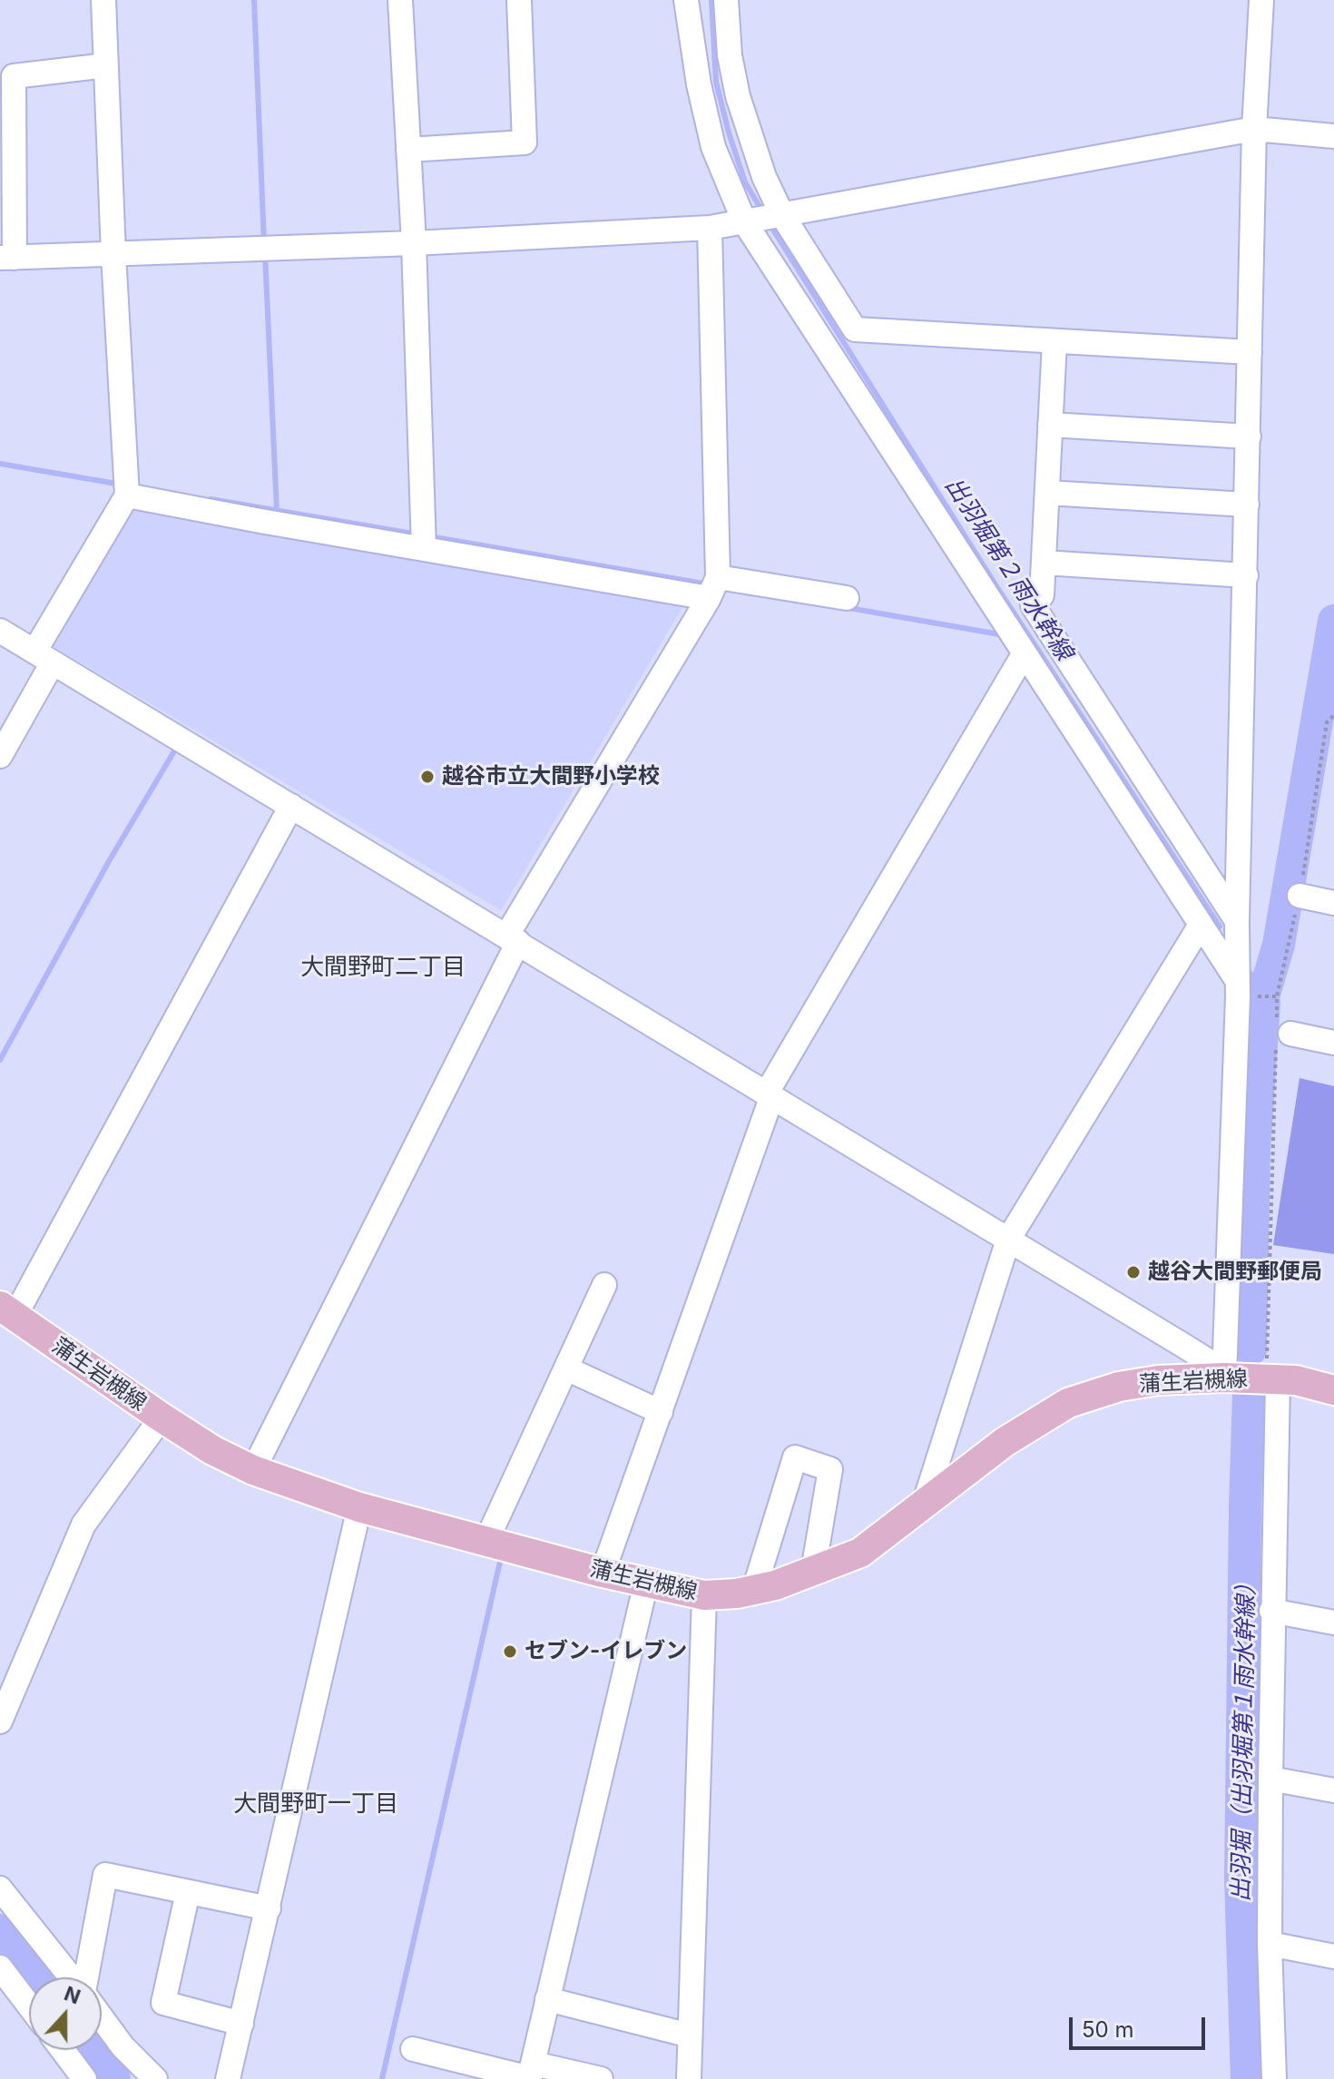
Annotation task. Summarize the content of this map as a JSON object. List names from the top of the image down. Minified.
{"streets":{"main road":["蒲生岩槻線"]},"districts":["大間野町二丁目","大間野町一丁目"],"water":["出羽堀第２雨水幹線","出羽堀（出羽堀第１雨水幹線）"],"places":["越谷市立大間野小学校","越谷大間野郵便局","セブン-イレブン"],"scale_bar":"50 m","north":"top"}
